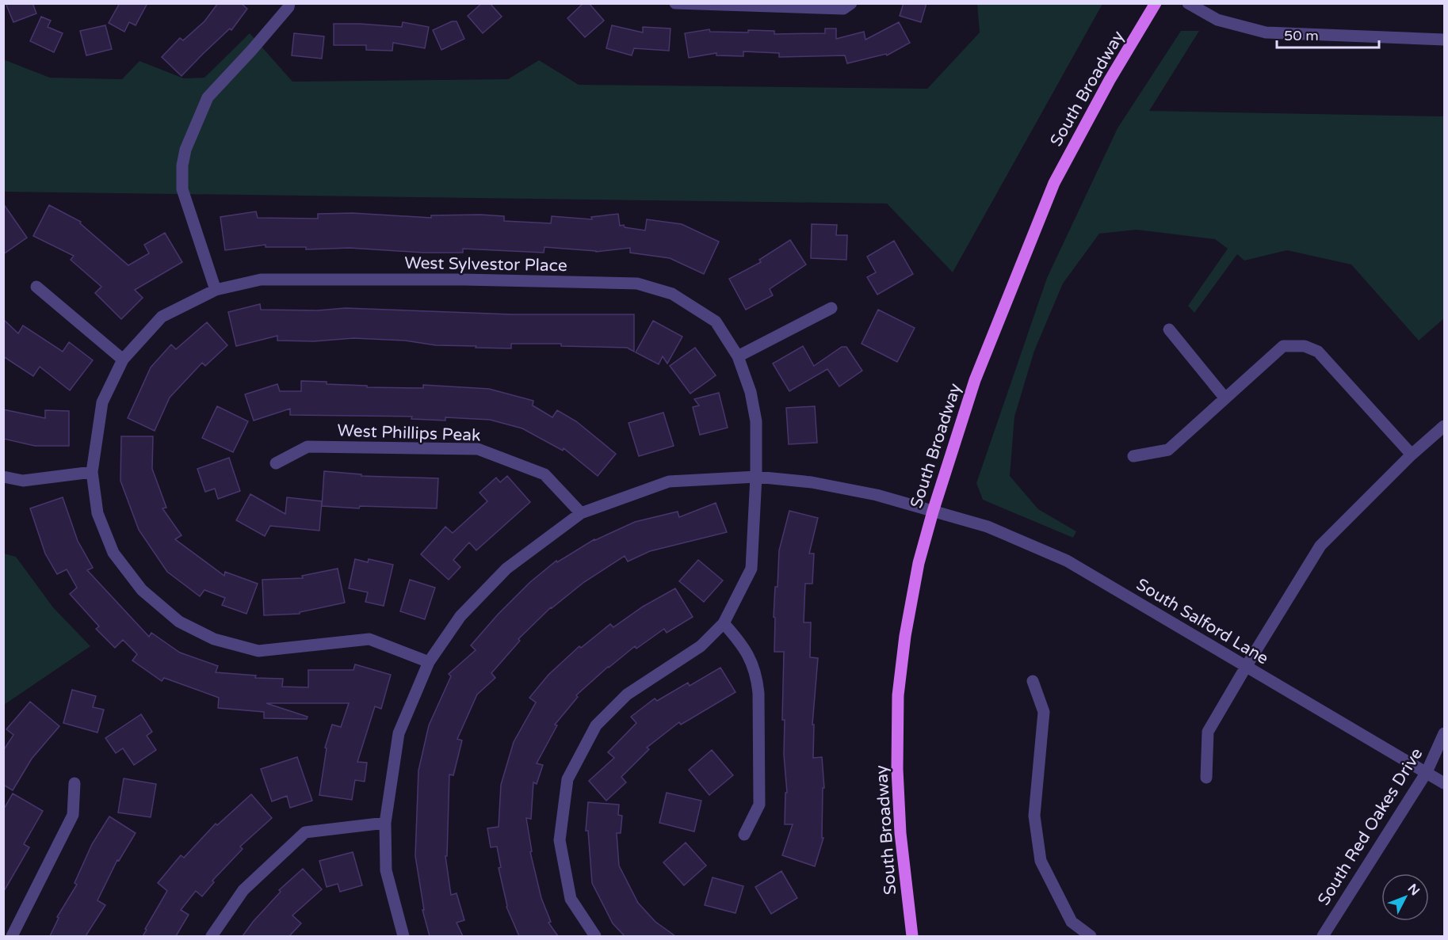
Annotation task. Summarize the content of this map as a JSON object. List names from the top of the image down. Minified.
{"streets":{"main road":["South Broadway"],"street":["West Sylvestor Place","West Phillips Peak","South Salford Lane","South Red Oakes Drive"]},"crossings":[["South Broadway","South Salford Lane"],["West Sylvestor Place","South Salford Lane"],["West Phillips Peak","South Salford Lane"],["South Salford Lane","South Red Oakes Drive"]],"scale_bar":"50 m","north":"top right"}
